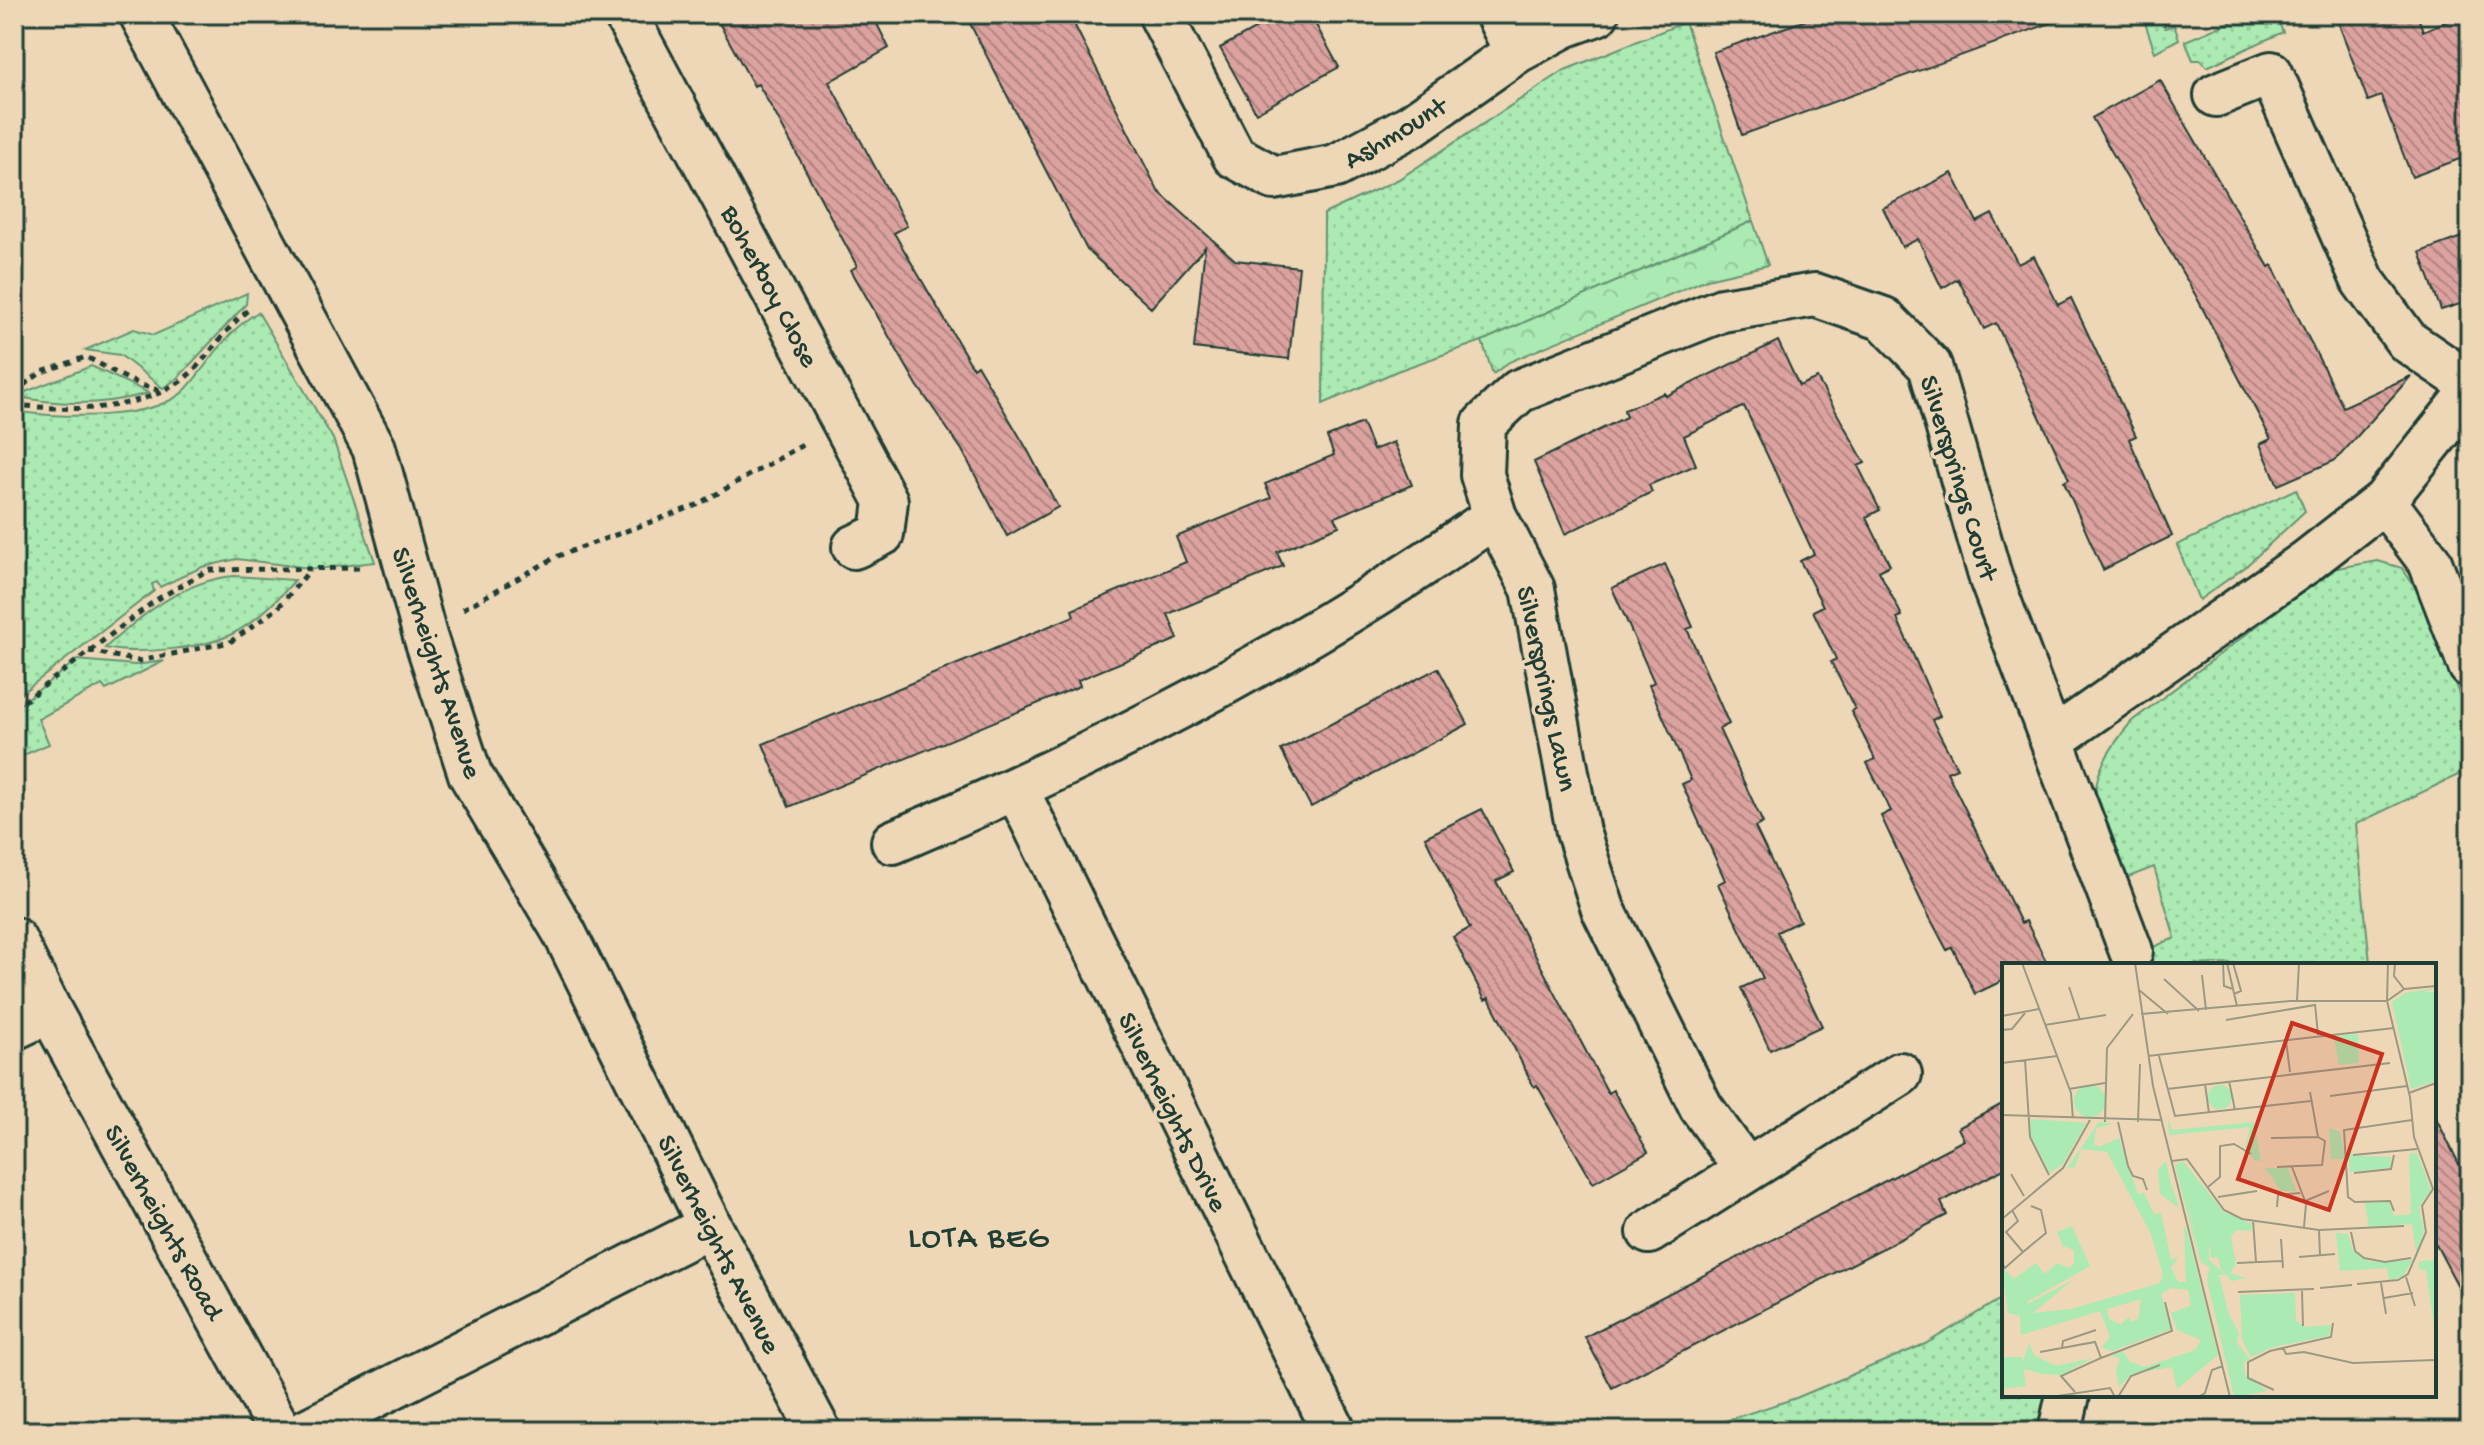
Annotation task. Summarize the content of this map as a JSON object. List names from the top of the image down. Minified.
{"streets":{"street":["Ashmount","Boherboy Close","Silversprings Court","Silverheights Avenue","Silversprings Lawn","Silverheights Drive","Silverheights Road"]},"crossings":[["Silversprings Court","Silversprings Lawn"]],"districts":["LOTA BEG"]}
